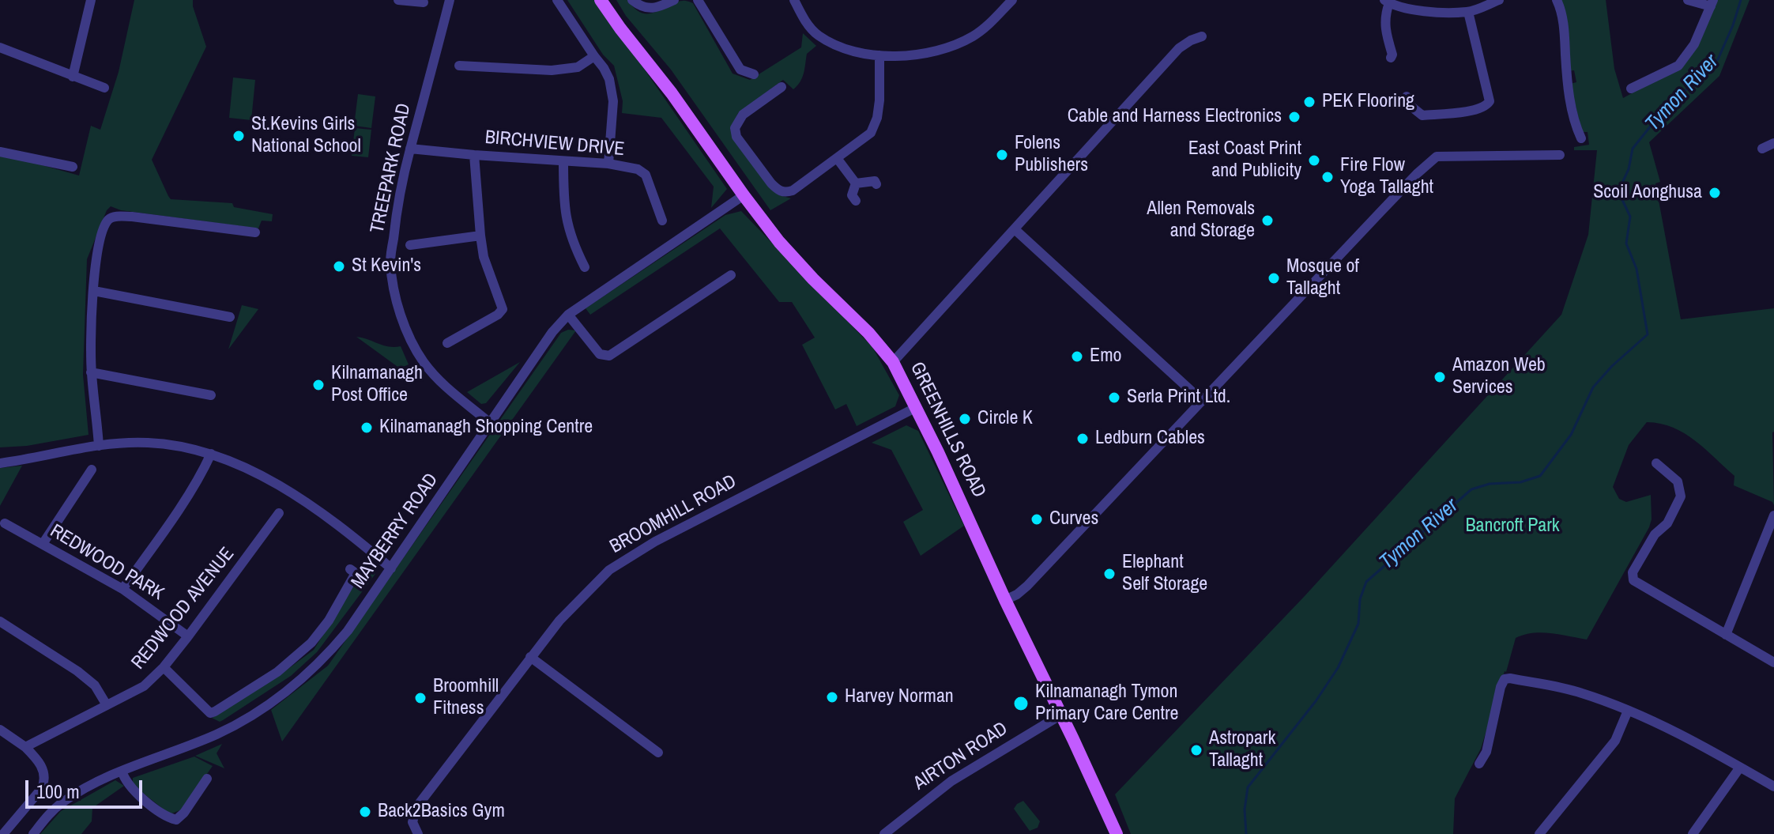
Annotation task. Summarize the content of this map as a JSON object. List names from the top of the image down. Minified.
{"streets":{"main road":["GREENHILLS ROAD"],"street":["BIRCHVIEW DRIVE","TREEPARK ROAD","BROOMHILL ROAD","MAYBERRY ROAD","REDWOOD PARK","REDWOOD AVENUE","AIRTON ROAD"]},"crossings":[["BIRCHVIEW DRIVE","TREEPARK ROAD"],["TREEPARK ROAD","MAYBERRY ROAD"],["GREENHILLS ROAD","BROOMHILL ROAD"],["GREENHILLS ROAD","MAYBERRY ROAD"],["GREENHILLS ROAD","AIRTON ROAD"],["REDWOOD PARK","REDWOOD AVENUE"]],"water":["Tymon River"],"parks":["Bancroft Park"],"places":["PEK Flooring","Cable and Harness Electronics","St.Kevins Girls National School","Folens Publishers","East Coast Print and Publicity","Fire Flow Yoga Tallaght","Scoil Aonghusa","Allen Removals and Storage","St Kevin's","Mosque of Tallaght","Emo","Amazon Web Services","Kilnamanagh Post Office","Serla Print Ltd.","Circle K","Kilnamanagh Shopping Centre","Ledburn Cables","Curves","Elephant Self Storage","Harvey Norman","Broomhill Fitness","Kilnamanagh Tymon Primary Care Centre","Astropark Tallaght","Back2Basics Gym"],"scale_bar":"100 m"}
